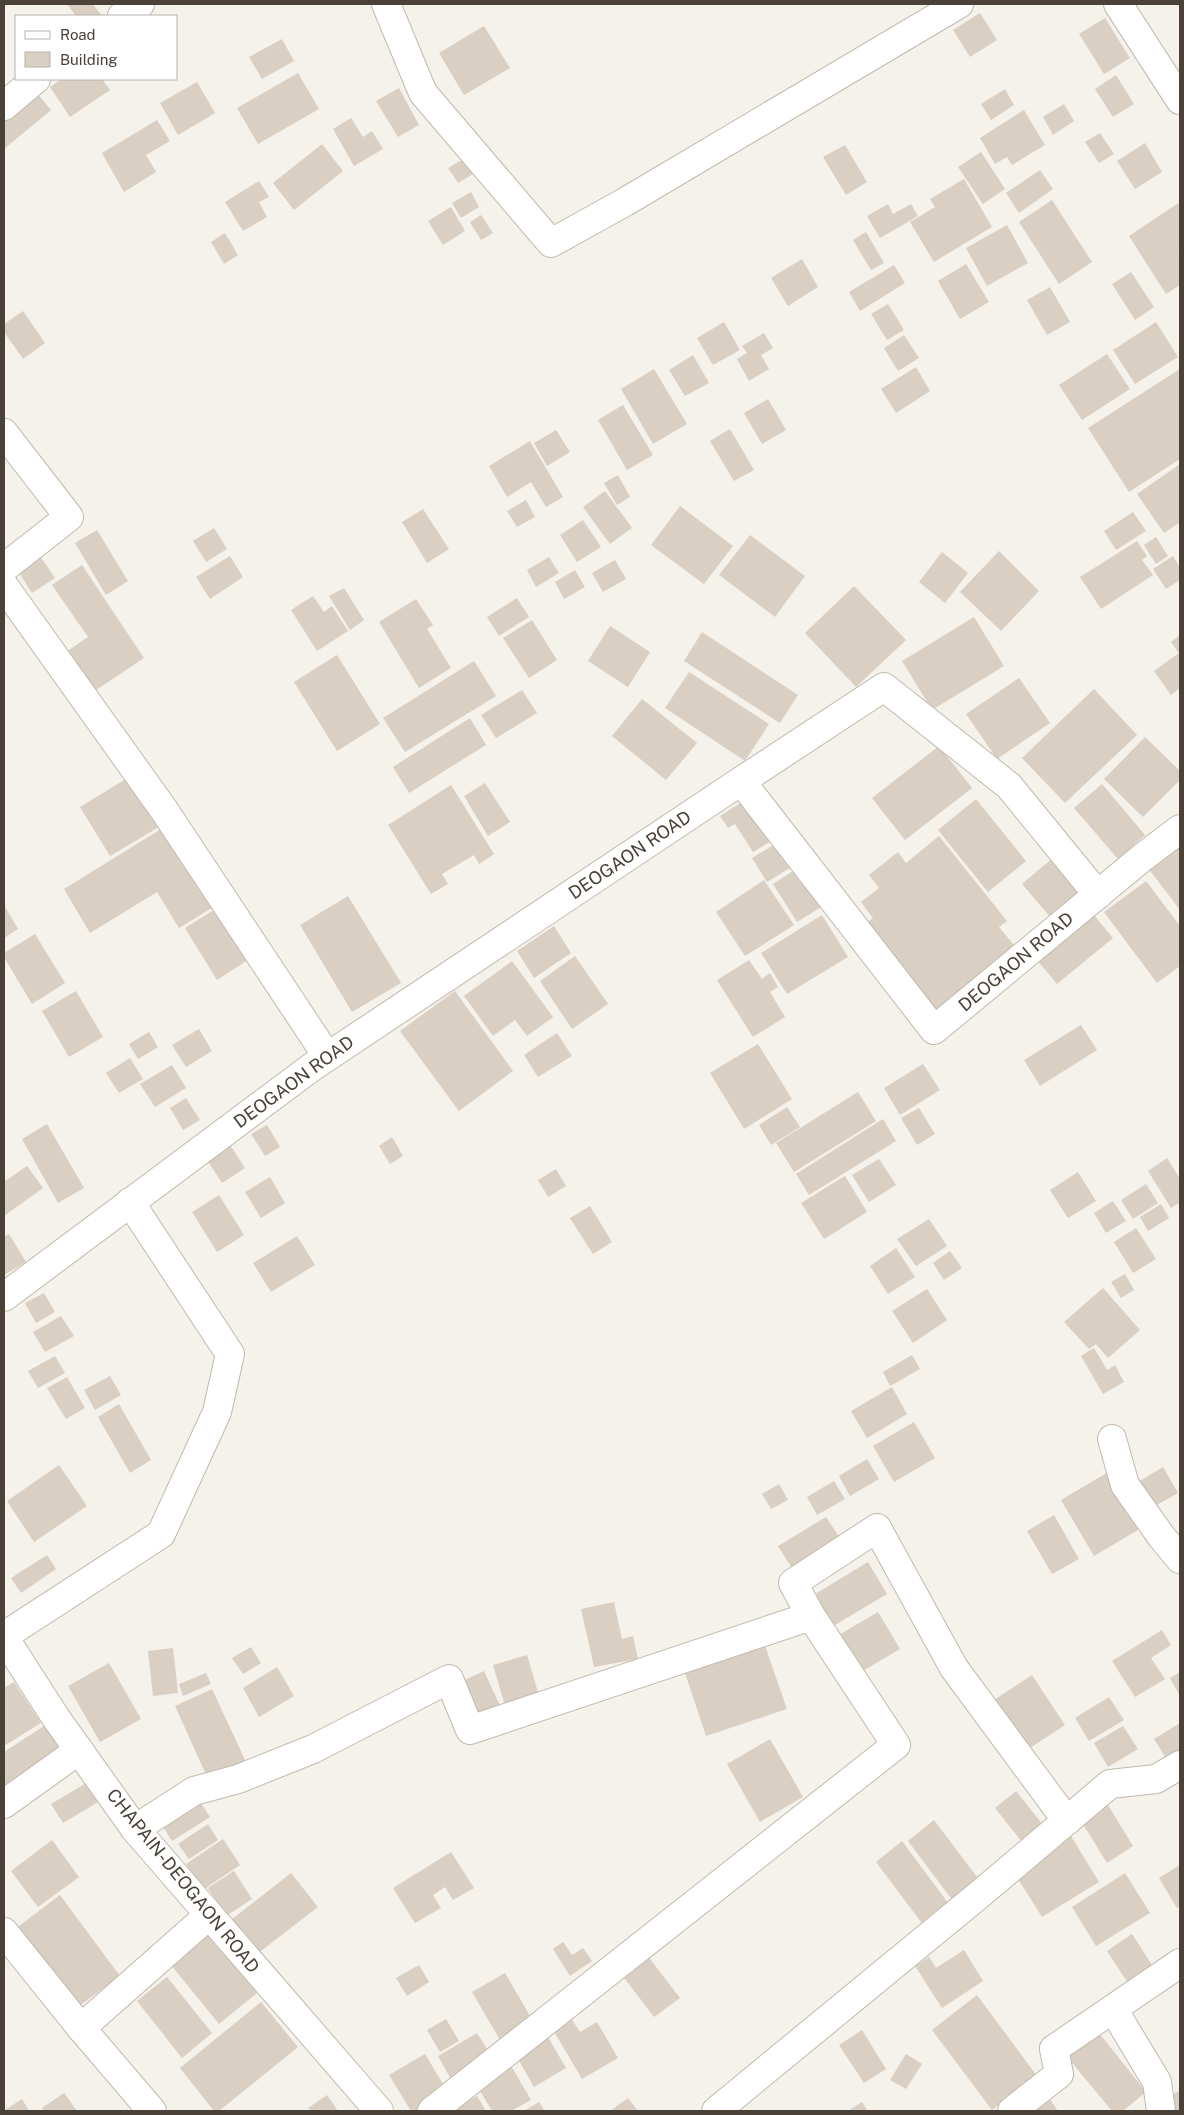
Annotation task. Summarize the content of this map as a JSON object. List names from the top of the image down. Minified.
{"streets":{"street":["DEOGAON ROAD","CHAPAIN-DEOGAON ROAD"]},"legend":["Road","Building"]}
